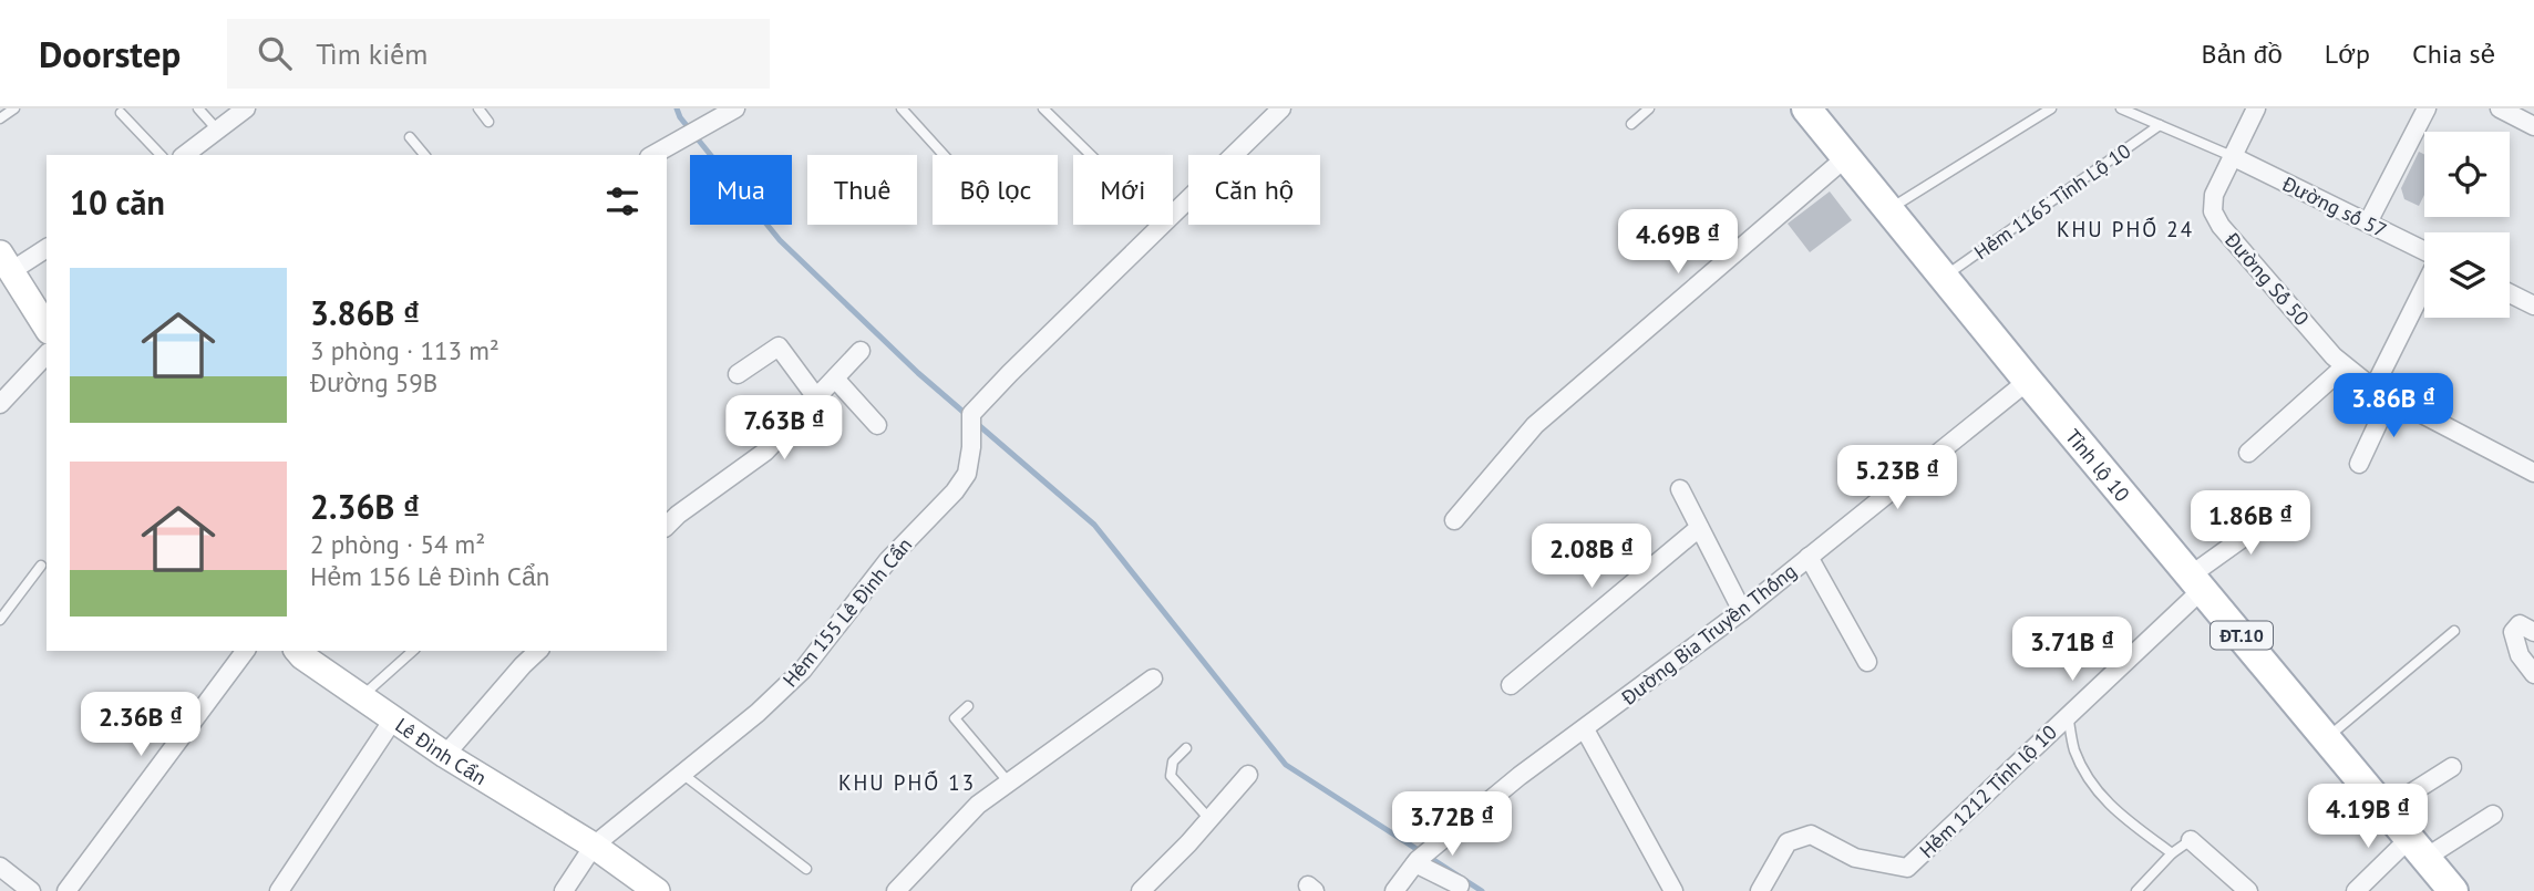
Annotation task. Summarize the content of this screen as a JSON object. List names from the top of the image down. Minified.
{"streets":{"main road":["Tỉnh lộ 10","ĐT.10"],"street":["Đường số 57","Đường Số 50","Hẻm 155 Lê Đình Cẩn","Đường Bia Truyền Thống","Lê Đình Cẩn","Hẻm 1212 Tỉnh lộ 10"],"lane":["Hẻm 1165 Tỉnh Lộ 10"]},"crossings":[["Hẻm 1165 Tỉnh Lộ 10","Tỉnh lộ 10"],["Đường số 57","Đường Số 50"],["Tỉnh lộ 10","Đường Bia Truyền Thống"],["Tỉnh lộ 10","Hẻm 1212 Tỉnh lộ 10"],["Hẻm 155 Lê Đình Cẩn","Lê Đình Cẩn"]],"districts":["KHU PHỐ 24","KHU PHỐ 13"],"page":{"header":"Doorstep","search":"Tìm kiếm","nav":["Bản đồ","Lớp","Chia sẻ"],"chip":["Mua","Thuê","Bộ lọc","Mới","Căn hộ"],"heading":"10 căn","price":["4.69B ₫","3.86B ₫","7.63B ₫","5.23B ₫","1.86B ₫","2.08B ₫","3.71B ₫","2.36B ₫","4.19B ₫","3.72B ₫"],"list":[{"name":"3.86B ₫","note":"3 phòng · 113 m² · Đường 59B"},{"name":"2.36B ₫","note":"2 phòng · 54 m² · Hẻm 156 Lê Đình Cẩn"}]}}
